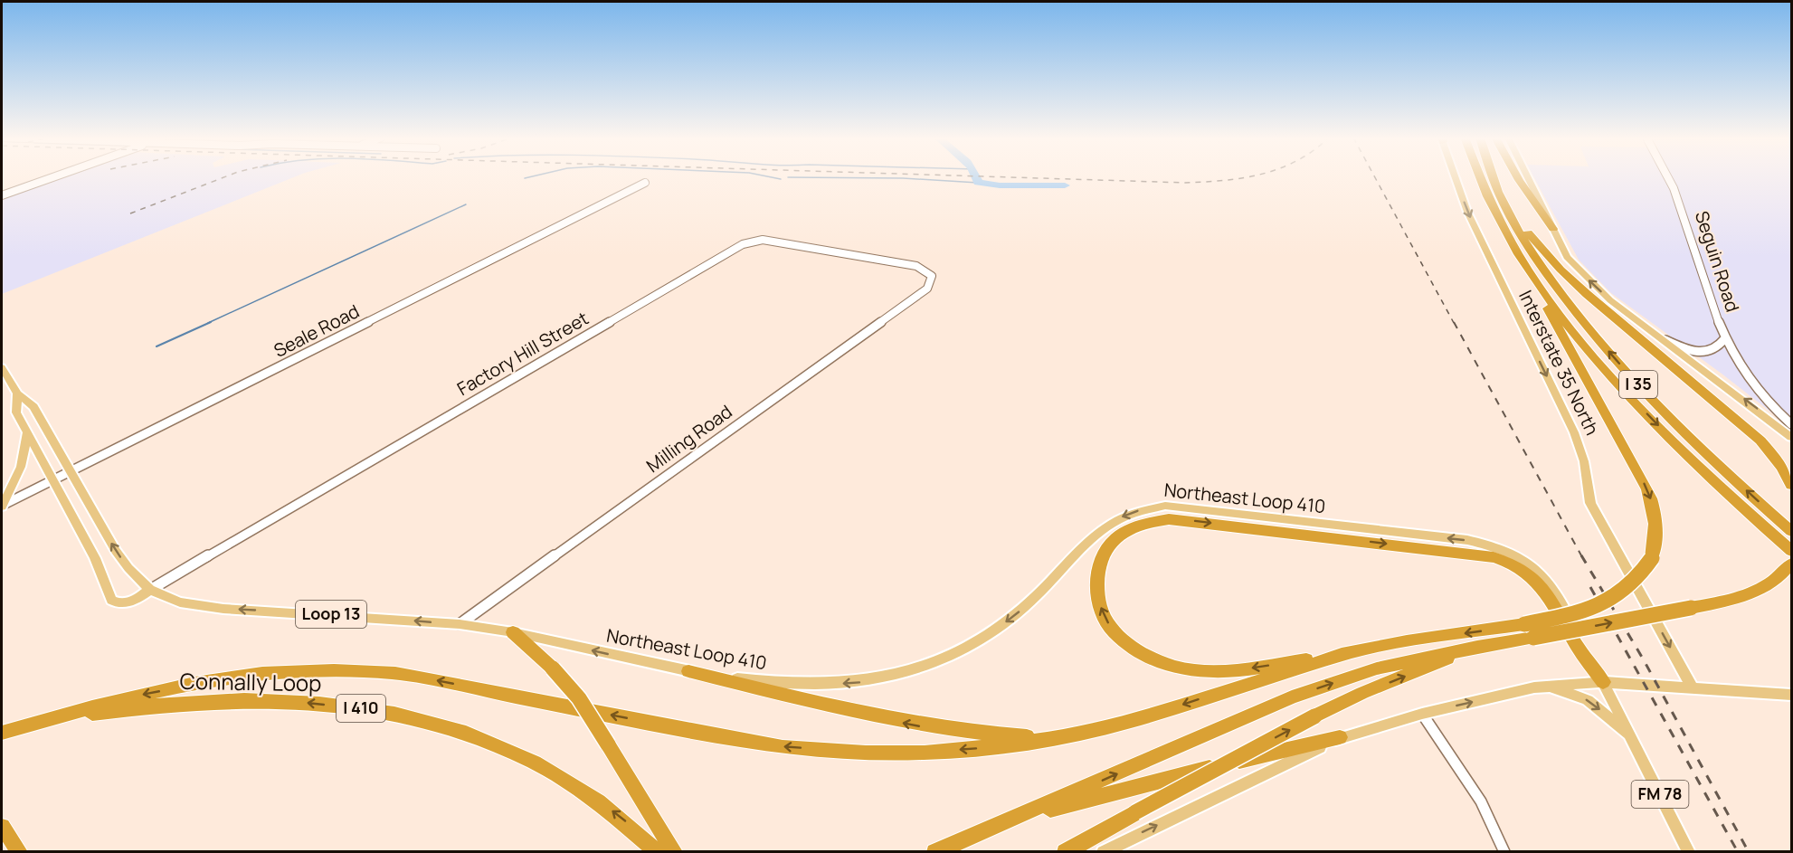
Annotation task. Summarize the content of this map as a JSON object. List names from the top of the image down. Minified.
{"streets":{"highway":["I 35","Connally Loop","I 410"],"main road":["Interstate 35 North","Northeast Loop 410","Loop 13","FM 78"],"street":["Seguin Road","Seale Road","Factory Hill Street","Milling Road"]},"crossings":[["Seale Road","Loop 13"],["Factory Hill Street","Milling Road"],["Factory Hill Street","Loop 13"],["Milling Road","Loop 13"],["Northeast Loop 410","Loop 13"],["Northeast Loop 410","FM 78"]],"one_way":["Northeast Loop 410"]}
